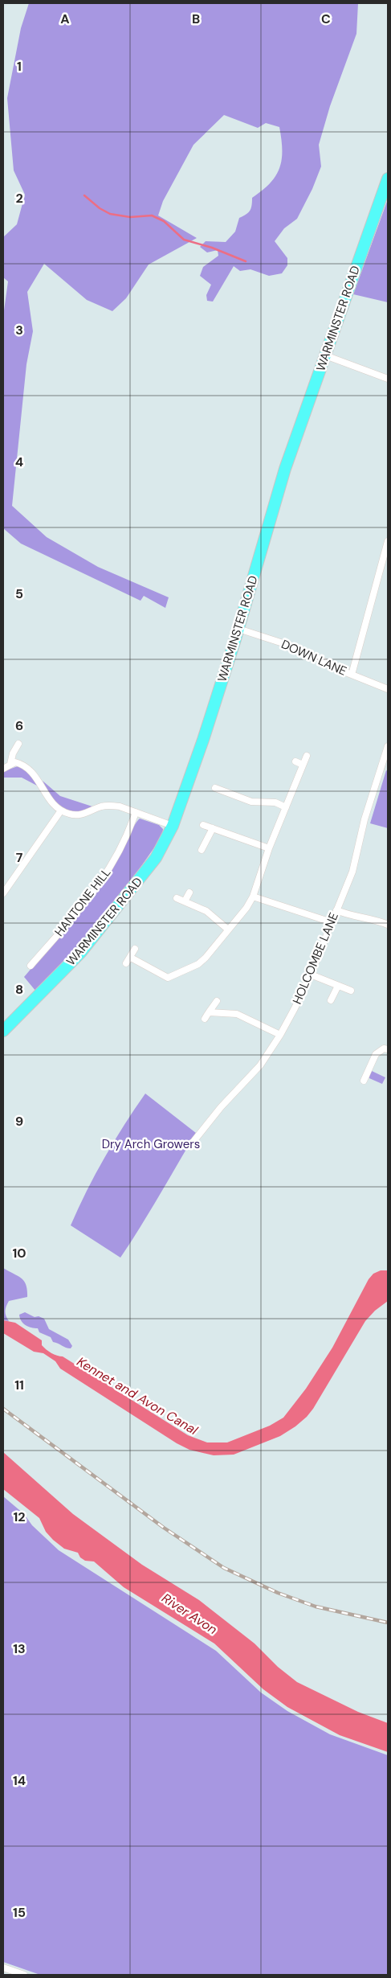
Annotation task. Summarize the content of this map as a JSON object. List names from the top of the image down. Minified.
{"streets":{"highway":["WARMINSTER ROAD"],"street":["DOWN LANE","HANTONE HILL","HOLCOMBE LANE"]},"crossings":[["WARMINSTER ROAD","DOWN LANE"]],"water":["Kennet and Avon Canal","River Avon"],"parks":["Dry Arch Growers"],"grid":{"columns":["A","B","C"],"rows":["1","2","3","4","5","6","7","8","9","10","11","12","13","14","15"]}}
